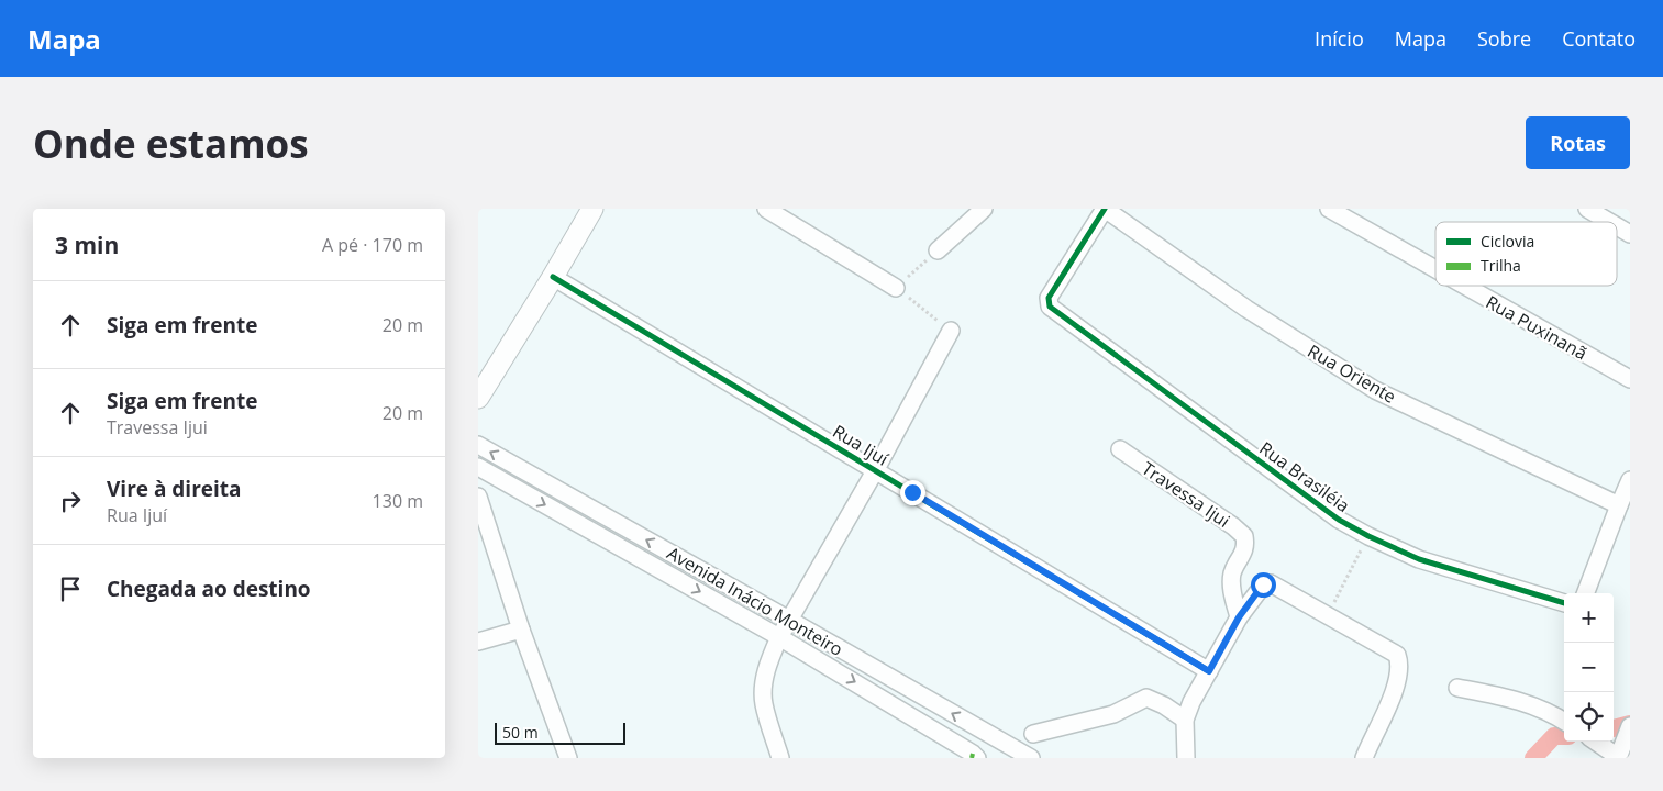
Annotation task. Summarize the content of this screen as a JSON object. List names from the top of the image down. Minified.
{"streets":{"street":["Rua Puxinanã","Rua Oriente","Rua Ijuí","Rua Brasiléia","Travessa Ijui","Avenida Inácio Monteiro"]},"crossings":[["Rua Oriente","Rua Brasiléia"]],"legend":["Ciclovia","Trilha"],"scale_bar":"50 m","page":{"header":"Mapa","nav":["Início","Mapa","Sobre","Contato"],"buttons":"Rotas","title":"Onde estamos","heading":["3 min","A pé · 170 m"],"list":[["Siga em frente","20 m"],["Siga em frente","Travessa Ijui","20 m"],["Vire à direita","Rua Ijuí","130 m"],"Chegada ao destino"],"map_buttons":["+","−"],"scale":"50 m"}}
